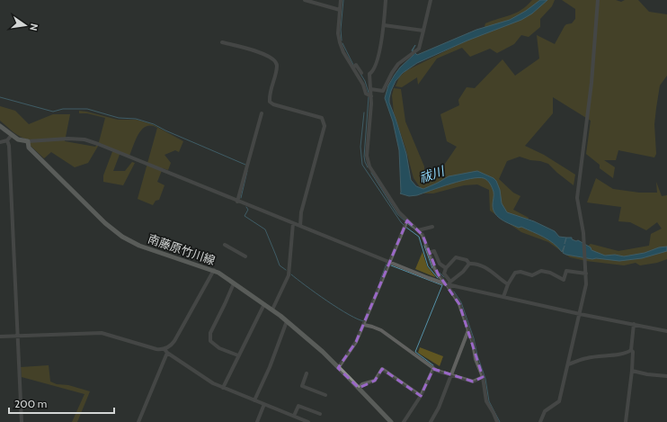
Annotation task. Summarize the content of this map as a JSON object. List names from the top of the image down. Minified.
{"streets":{"main road":["南藤原竹川線"]},"water":["祓川"],"scale_bar":"200 m","north":"right"}
